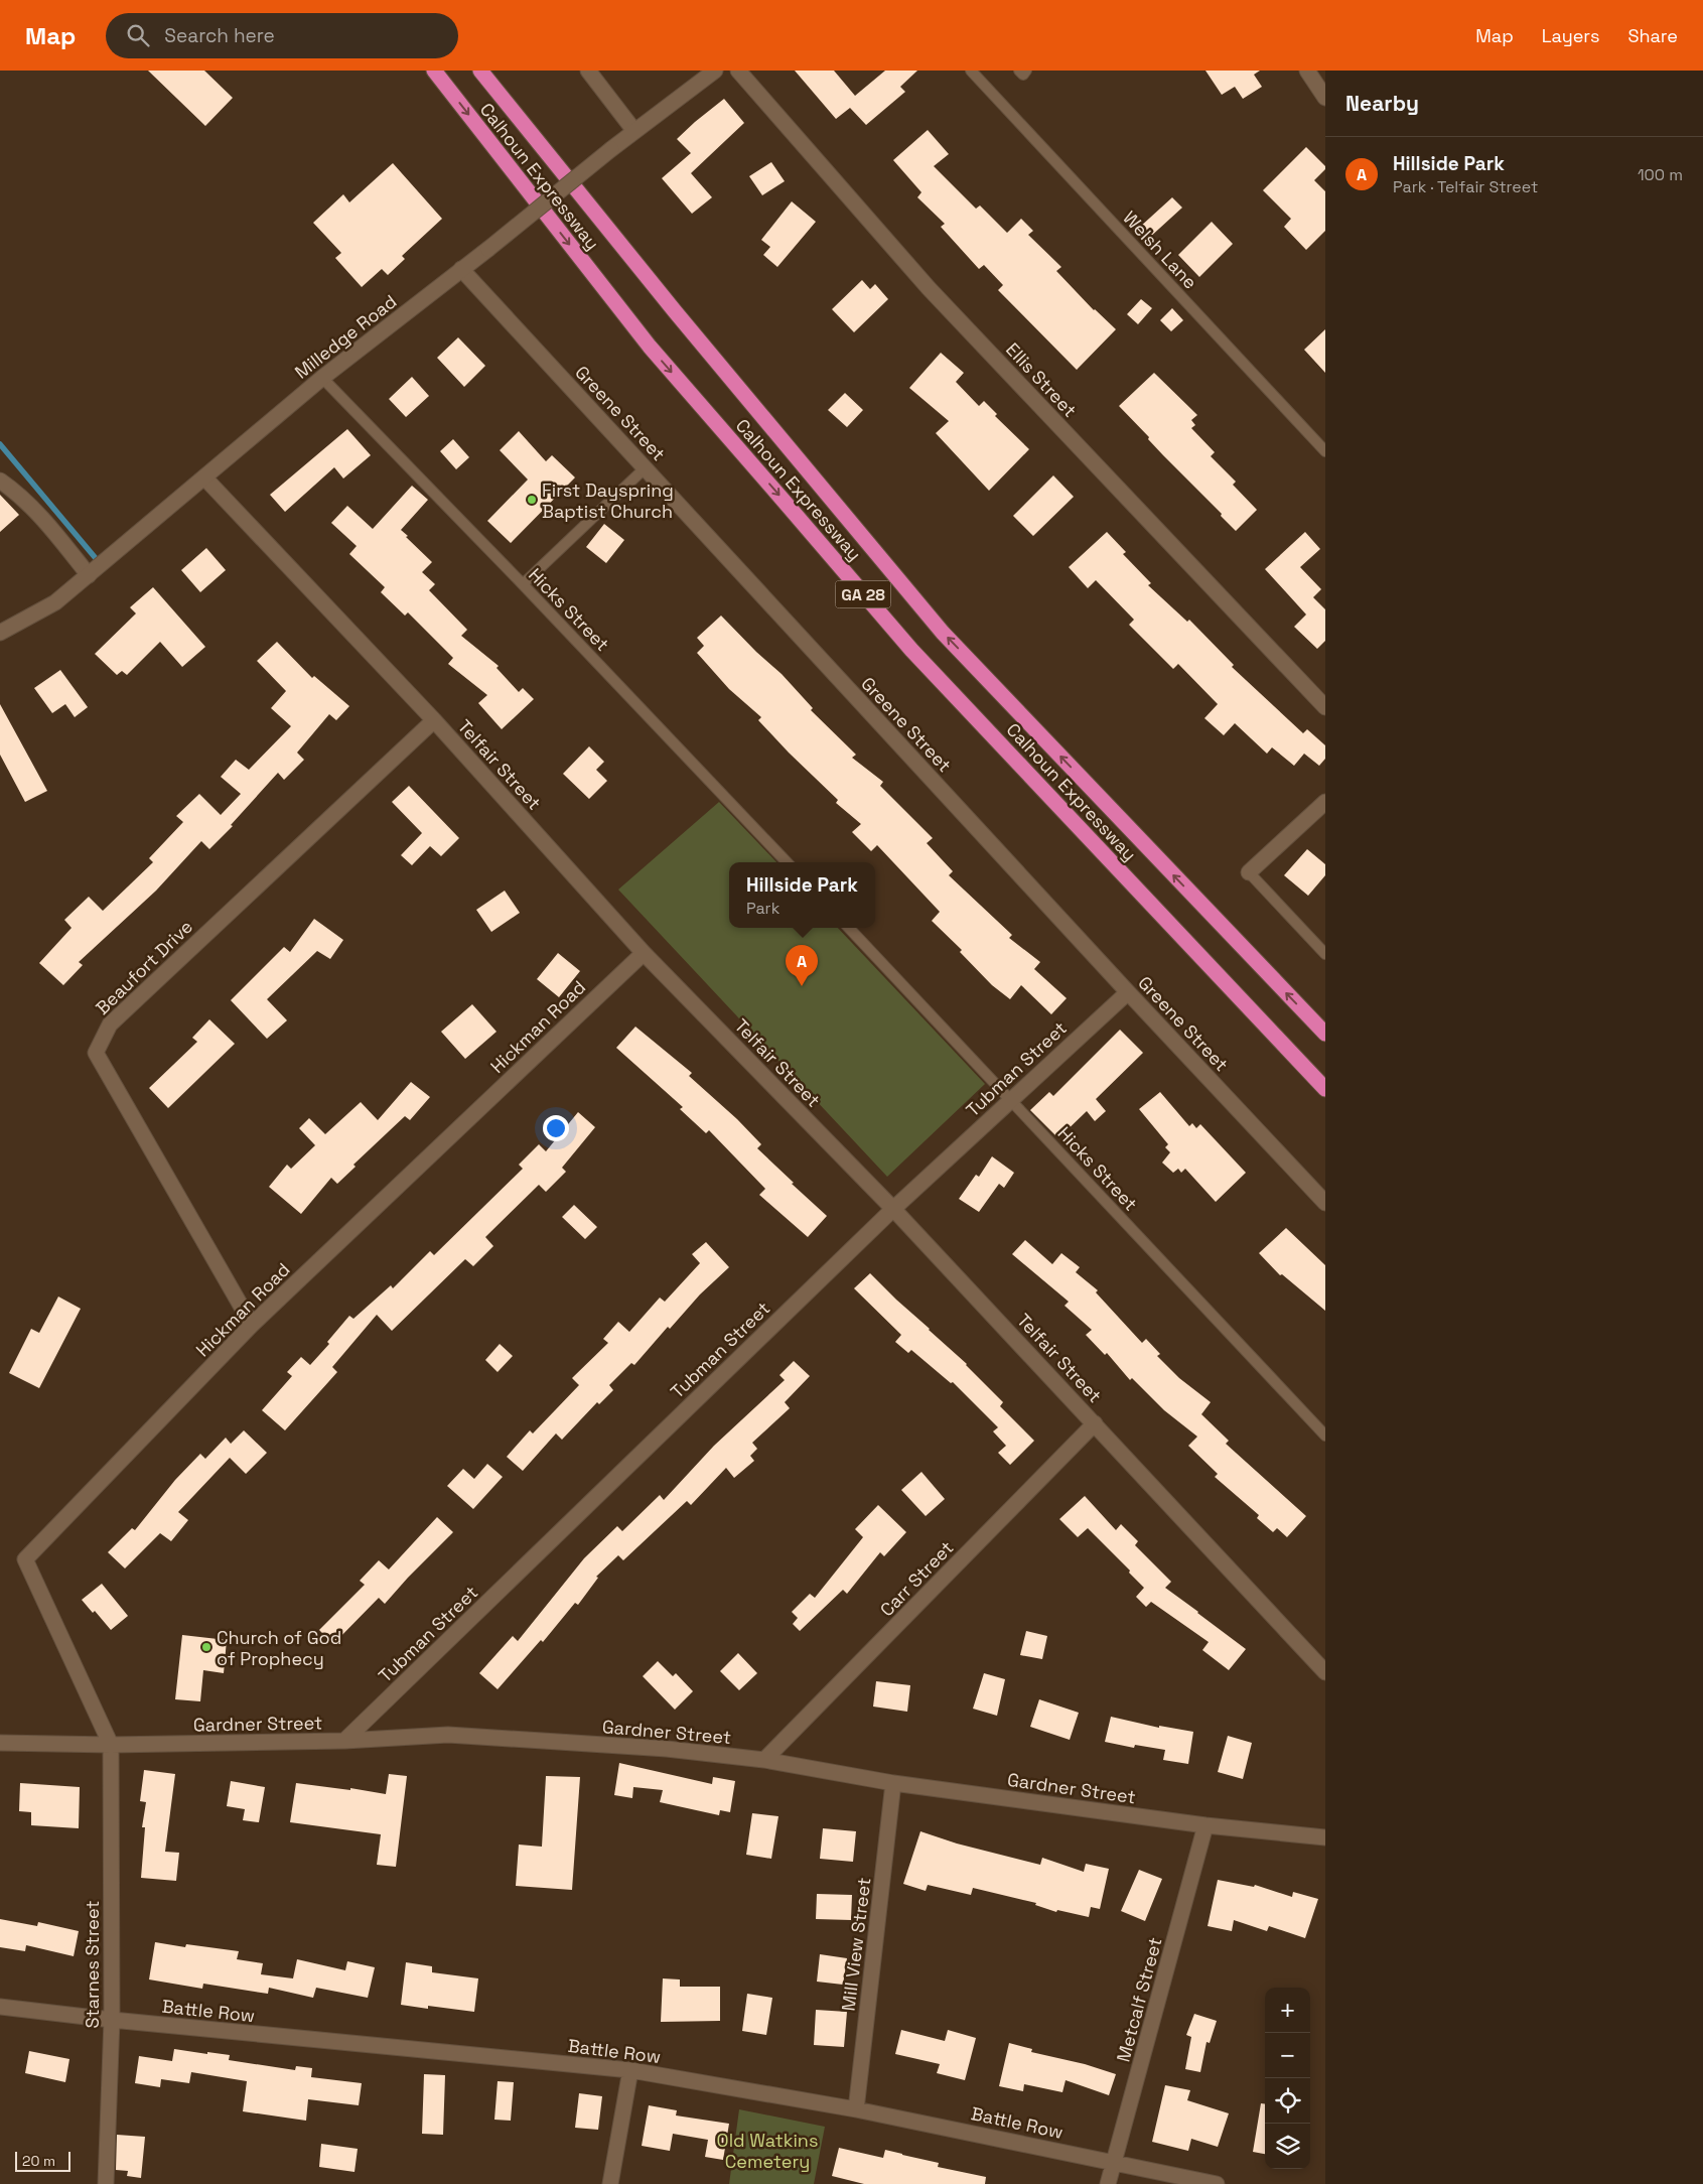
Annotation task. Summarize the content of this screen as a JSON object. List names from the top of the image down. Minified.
{"streets":{"highway":["Calhoun Expressway","GA 28"],"street":["Milledge Road","Ellis Street","Greene Street","Telfair Street","Beaufort Drive","Hickman Road","Tubman Street","Carr Street","Gardner Street","Mill View Street","Starnes Street","Metcalf Street","Battle Row"],"lane":["Welsh Lane","Hicks Street"]},"crossings":[["Milledge Road","Greene Street"],["Milledge Road","Hicks Street"],["Milledge Road","Telfair Street"],["Greene Street","Tubman Street"],["Hicks Street","Tubman Street"],["Telfair Street","Beaufort Drive"],["Telfair Street","Hickman Road"],["Telfair Street","Tubman Street"],["Telfair Street","Carr Street"],["Beaufort Drive","Hickman Road"],["Hickman Road","Gardner Street"],["Hickman Road","Starnes Street"],["Tubman Street","Gardner Street"],["Carr Street","Gardner Street"],["Gardner Street","Mill View Street"],["Gardner Street","Starnes Street"],["Gardner Street","Metcalf Street"],["Mill View Street","Battle Row"],["Starnes Street","Battle Row"],["Metcalf Street","Battle Row"]],"parks":["Old Watkins Cemetery"],"places":["First Dayspring Baptist Church","Church of God of Prophecy"],"scale_bar":"20 m","page":{"header":"Map","search":"Search here","nav":["Map","Layers","Share"],"heading":"Nearby","list":[{"mark":"A","name":"Hillside Park","note":"Park · Telfair Street","value":"100 m"}],"popup":["Hillside Park","Park"],"pins":"A","map_buttons":["+","−"],"scale":"20 m"}}
